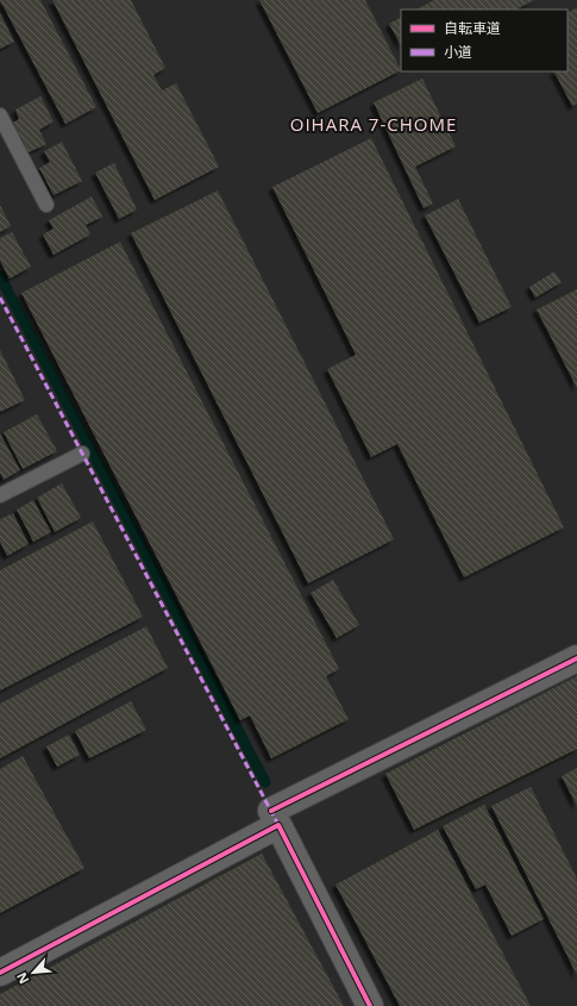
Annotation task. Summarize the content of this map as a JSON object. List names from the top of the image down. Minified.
{"districts":["OIHARA 7-CHOME"],"legend":["自転車道","小道"],"north":"bottom left"}
